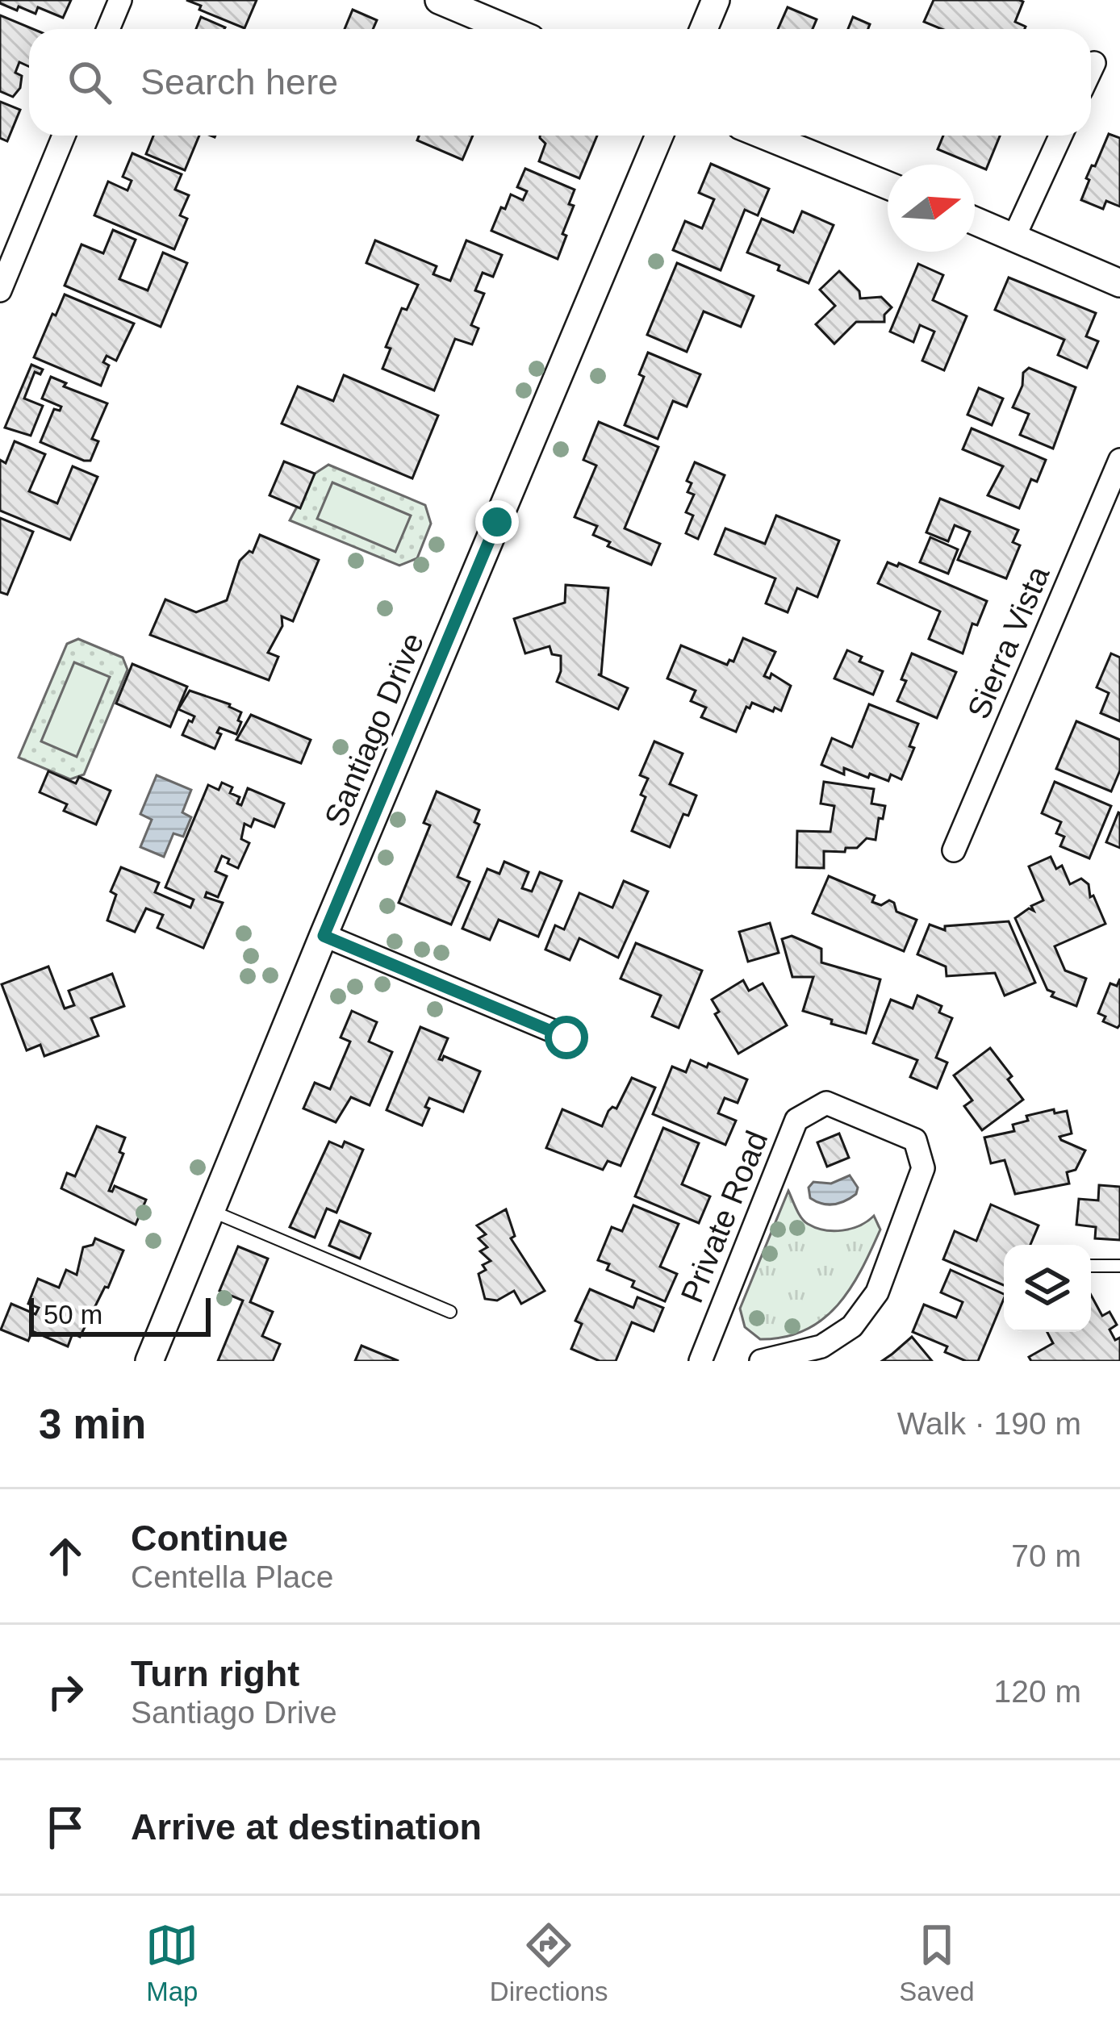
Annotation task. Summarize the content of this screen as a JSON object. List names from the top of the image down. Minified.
{"streets":{"street":["Sierra Vista","Santiago Drive","Private Road"]},"scale_bar":"50 m","north":"right","page":{"search":"Search here","scale":"50 m","heading":["3 min","Walk · 190 m"],"list":[["Continue","Centella Place","70 m"],["Turn right","Santiago Drive","120 m"],"Arrive at destination"],"nav":["Map","Directions","Saved"]}}
